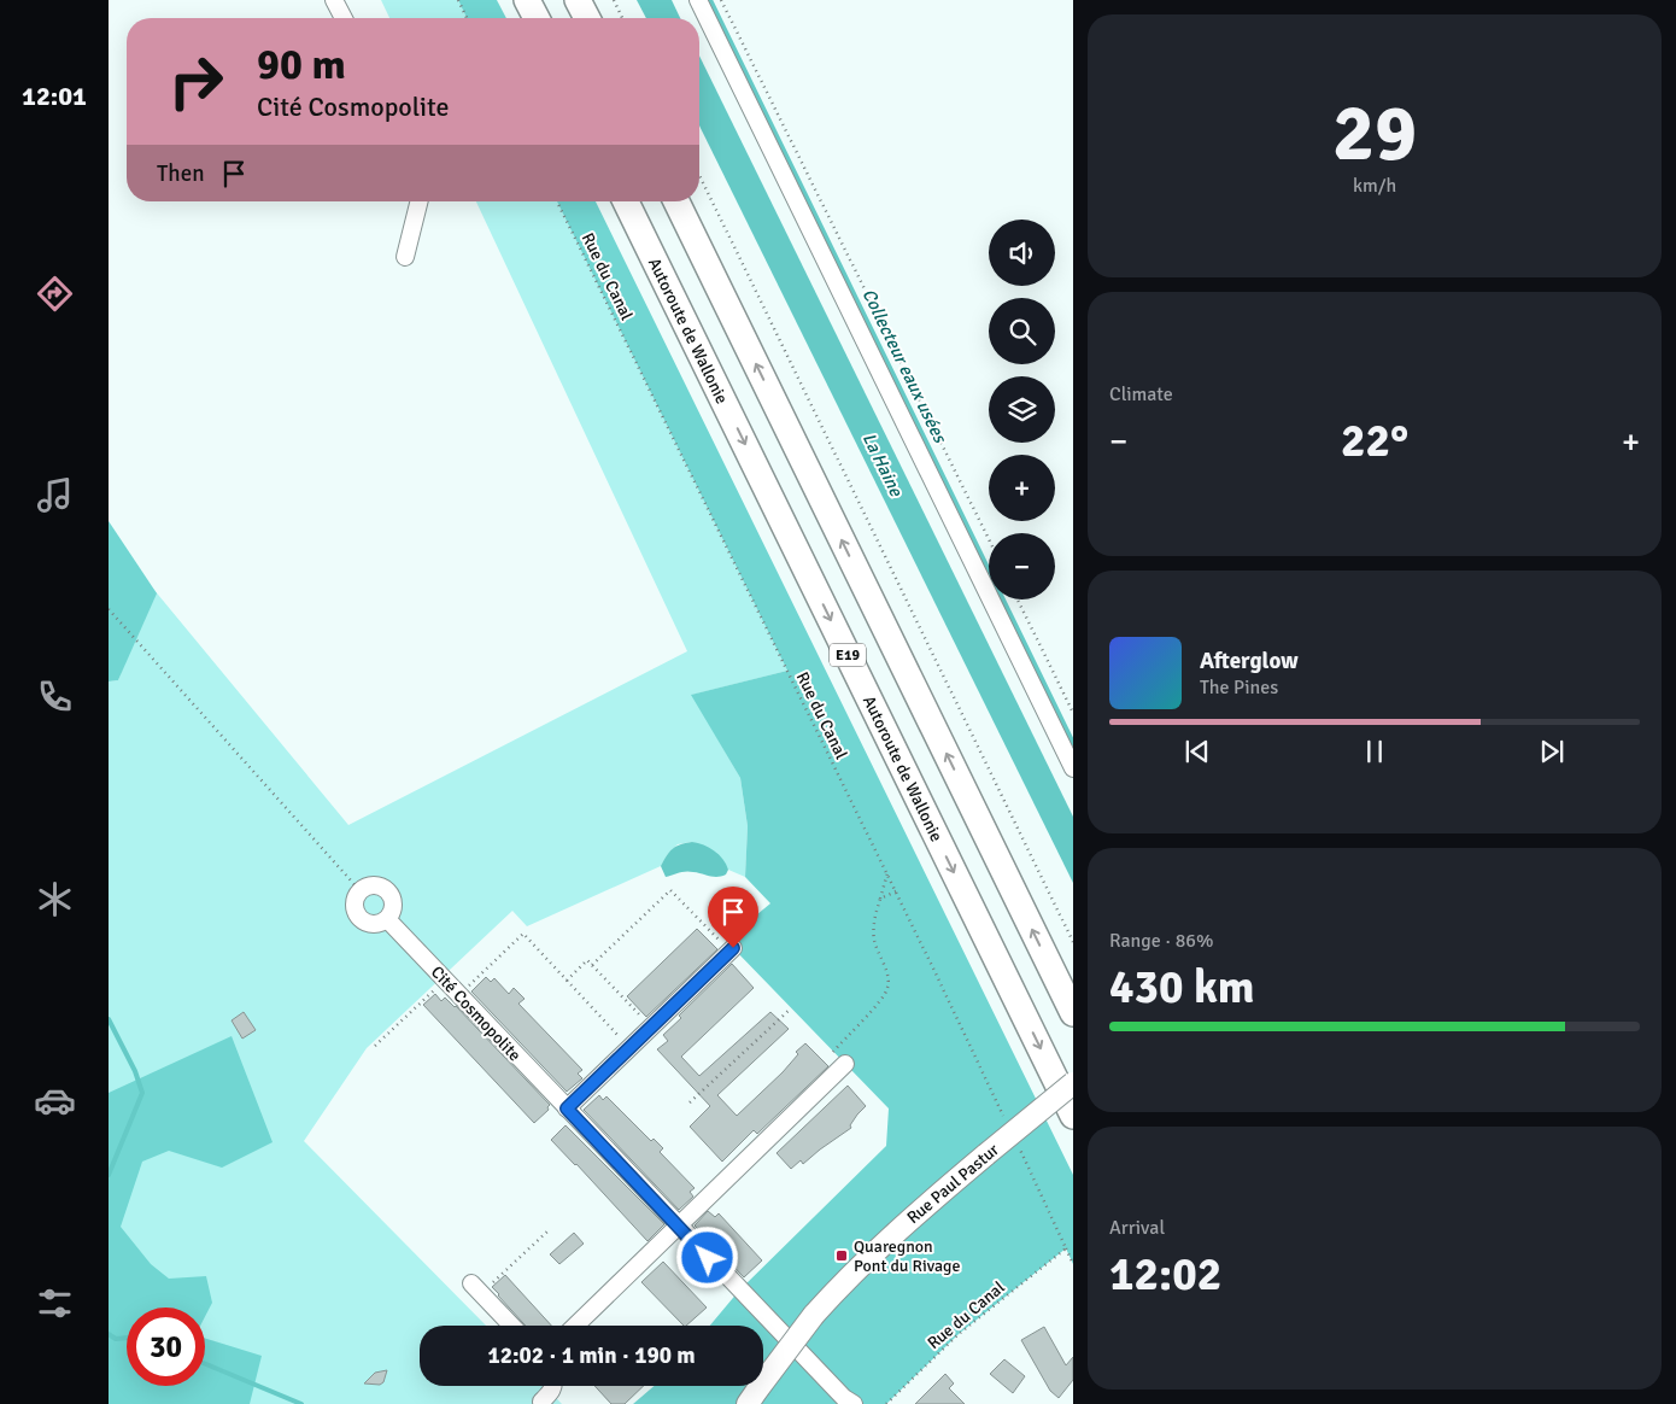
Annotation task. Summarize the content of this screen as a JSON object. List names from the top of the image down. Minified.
{"streets":{"highway":["Autoroute de Wallonie","E19"],"main road":["Rue Paul Pastur"],"street":["Cité Cosmopolite"],"path":["Rue du Canal"]},"water":["Collecteur eaux usées","La Haine"],"places":{"transit":["Quaregnon Pont du Rivage"]},"page":{"tabs":"12:01","tile":[["29","km/h"],"Climate",["Range · 86%","430 km"],["Arrival","12:02"]],"turn":["90 m","Cité Cosmopolite"],"then":"Then","map_buttons":["+","−"],"heat":["−","22°","+"],"song":["Afterglow","The Pines"],"limit":"30","trip":"12:02 · 1 min · 190 m"}}
